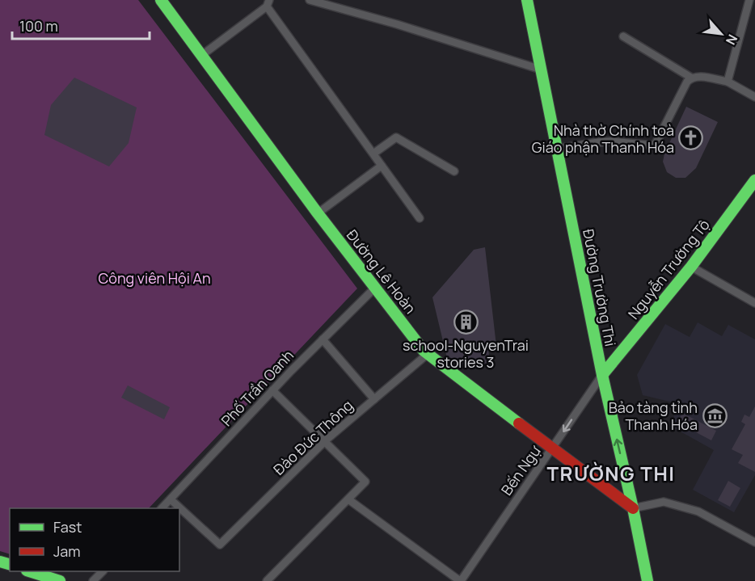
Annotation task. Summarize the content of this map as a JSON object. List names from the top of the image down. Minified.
{"streets":{"street":["Nguyễn Trường Tộ","Đường Lê Hoàn","Đường Trường Thi","Phố Trần Oanh","Đào Đức Thông","Bến Ngự"]},"crossings":[["Nguyễn Trường Tộ","Đường Trường Thi"],["Nguyễn Trường Tộ","Bến Ngự"],["Đường Lê Hoàn","Đường Trường Thi"],["Đường Lê Hoàn","Phố Trần Oanh"],["Đường Lê Hoàn","Đào Đức Thông"],["Đường Lê Hoàn","Bến Ngự"],["Đường Trường Thi","Bến Ngự"],["Phố Trần Oanh","Đào Đức Thông"]],"one_way":["Bến Ngự"],"districts":["TRƯỜNG THI"],"parks":["Công viên Hội An"],"places":{"church":["Nhà thờ Chính toà Giáo phận Thanh Hóa"],"building":["school-NguyenTrai stories 3"],"museum":["Bảo tàng tỉnh Thanh Hóa"]},"legend":["Fast","Jam"],"scale_bar":"100 m","north":"bottom right"}
